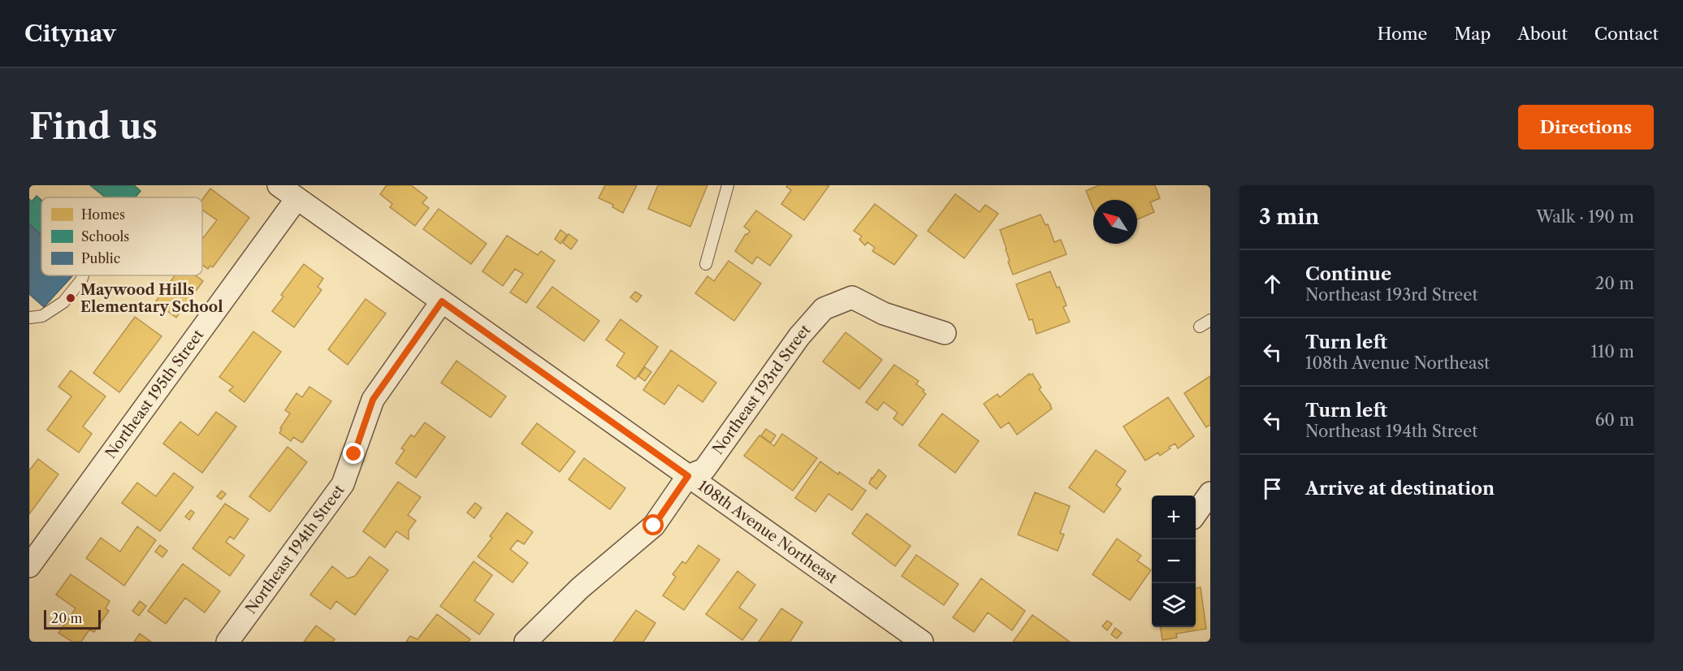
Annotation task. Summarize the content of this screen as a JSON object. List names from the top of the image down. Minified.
{"streets":{"street":["Northeast 193rd Street","Northeast 195th Street","108th Avenue Northeast","Northeast 194th Street"]},"crossings":[["Northeast 193rd Street","108th Avenue Northeast"],["Northeast 195th Street","108th Avenue Northeast"],["108th Avenue Northeast","Northeast 194th Street"]],"places":["Maywood Hills Elementary School"],"legend":["Homes","Schools","Public"],"scale_bar":"20 m","north":"top left","page":{"header":"Citynav","nav":["Home","Map","About","Contact"],"buttons":"Directions","title":"Find us","heading":["3 min","Walk · 190 m"],"list":[["Continue","Northeast 193rd Street","20 m"],["Turn left","108th Avenue Northeast","110 m"],["Turn left","Northeast 194th Street","60 m"],"Arrive at destination"],"map_buttons":["+","−"],"scale":"20 m"}}
